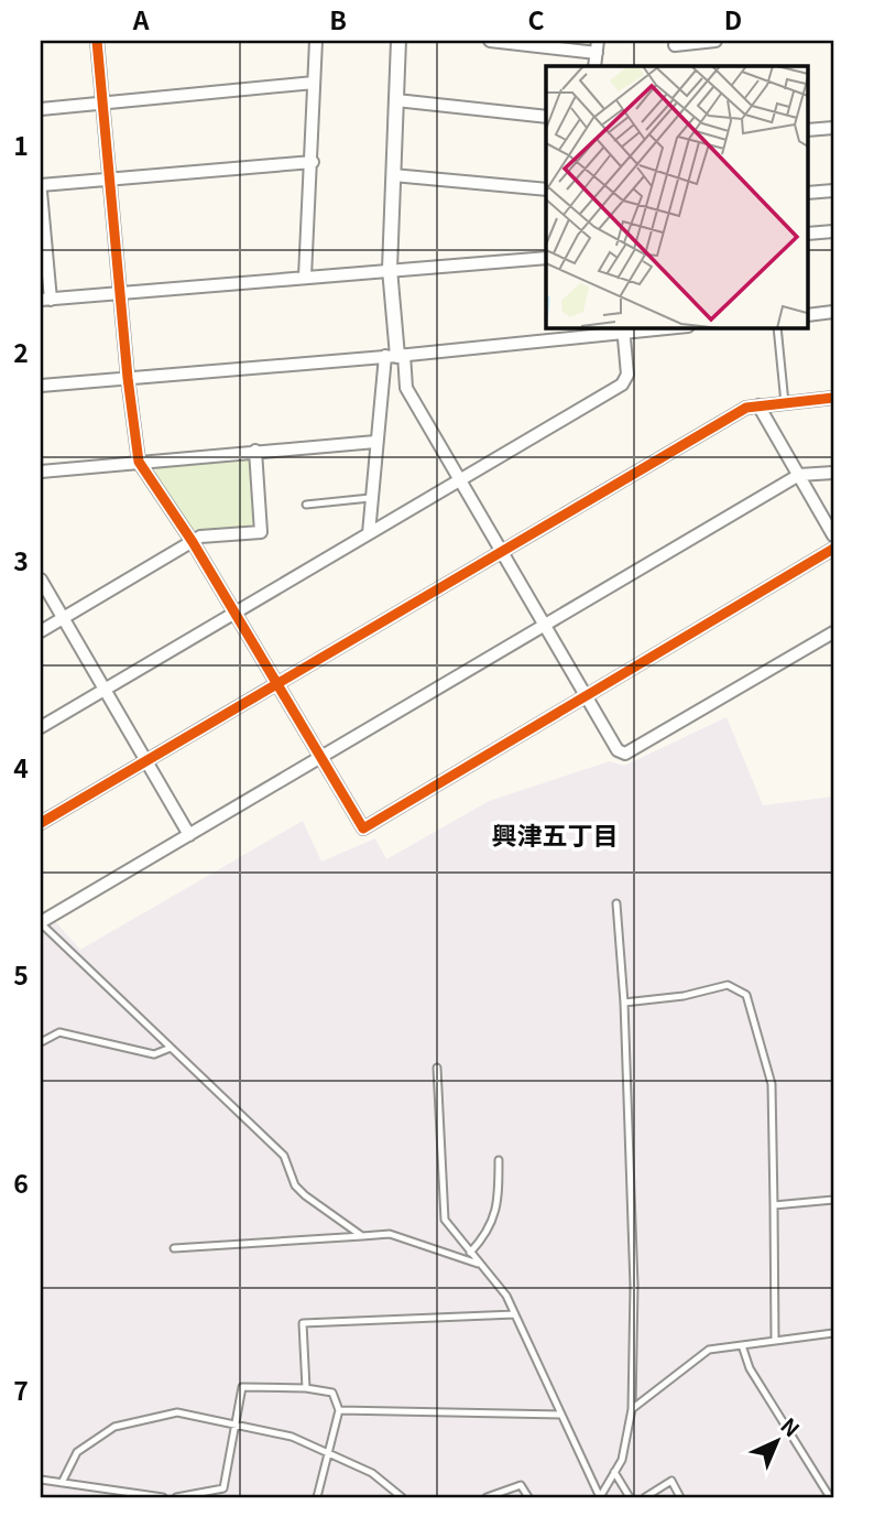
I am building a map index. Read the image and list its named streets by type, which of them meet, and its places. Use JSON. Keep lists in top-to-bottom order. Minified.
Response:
{"districts":["興津五丁目"],"north":"top right","grid":{"columns":["A","B","C","D"],"rows":["1","2","3","4","5","6","7"]}}
